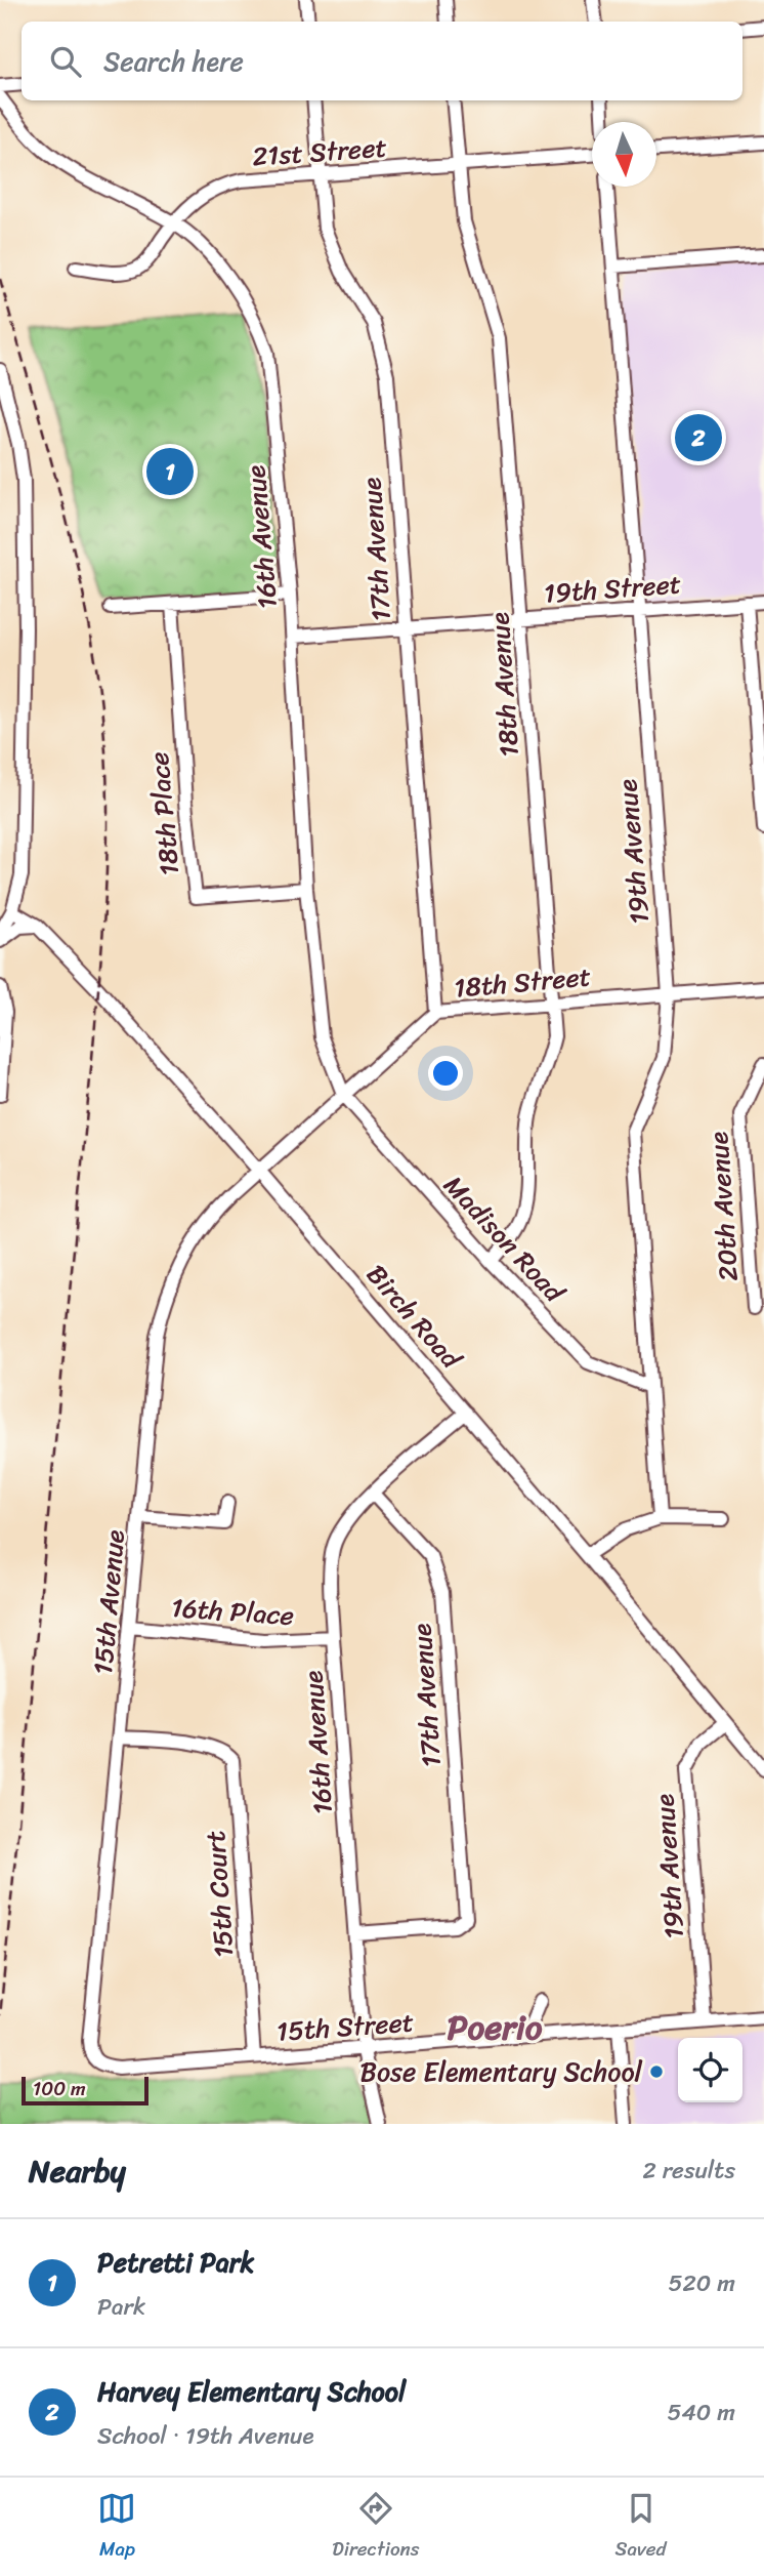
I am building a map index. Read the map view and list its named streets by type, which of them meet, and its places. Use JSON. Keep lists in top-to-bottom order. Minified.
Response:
{"streets":{"street":["21st Street","16th Avenue","17th Avenue","19th Street","18th Avenue","18th Place","19th Avenue","18th Street","20th Avenue","Madison Road","Birch Road","15th Avenue","16th Place","15th Court","15th Street"]},"crossings":[["21st Street","16th Avenue"],["21st Street","17th Avenue"],["21st Street","18th Avenue"],["16th Avenue","17th Avenue"],["16th Avenue","19th Street"],["16th Avenue","18th Place"],["16th Avenue","18th Street"],["16th Avenue","Madison Road"],["16th Avenue","Birch Road"],["16th Avenue","16th Place"],["16th Avenue","15th Street"],["17th Avenue","19th Street"],["17th Avenue","18th Street"],["19th Street","18th Avenue"],["19th Street","19th Avenue"],["18th Avenue","18th Street"],["18th Avenue","Madison Road"],["19th Avenue","18th Street"],["19th Avenue","Madison Road"],["19th Avenue","Birch Road"],["19th Avenue","15th Street"],["18th Street","Madison Road"],["18th Street","Birch Road"],["18th Street","15th Avenue"],["Birch Road","15th Avenue"],["15th Avenue","16th Place"],["15th Avenue","15th Court"],["15th Avenue","15th Street"],["15th Court","15th Street"]],"districts":["Poerio"],"places":["Bose Elementary School"],"scale_bar":"100 m","north":"bottom","page":{"search":"Search here","pins":["2","1"],"scale":"100 m","heading":["Nearby","2 results"],"list":[{"mark":"1","name":"Petretti Park","note":"Park","value":"520 m"},{"mark":"2","name":"Harvey Elementary School","note":"School · 19th Avenue","value":"540 m"}],"nav":["Map","Directions","Saved"]}}
